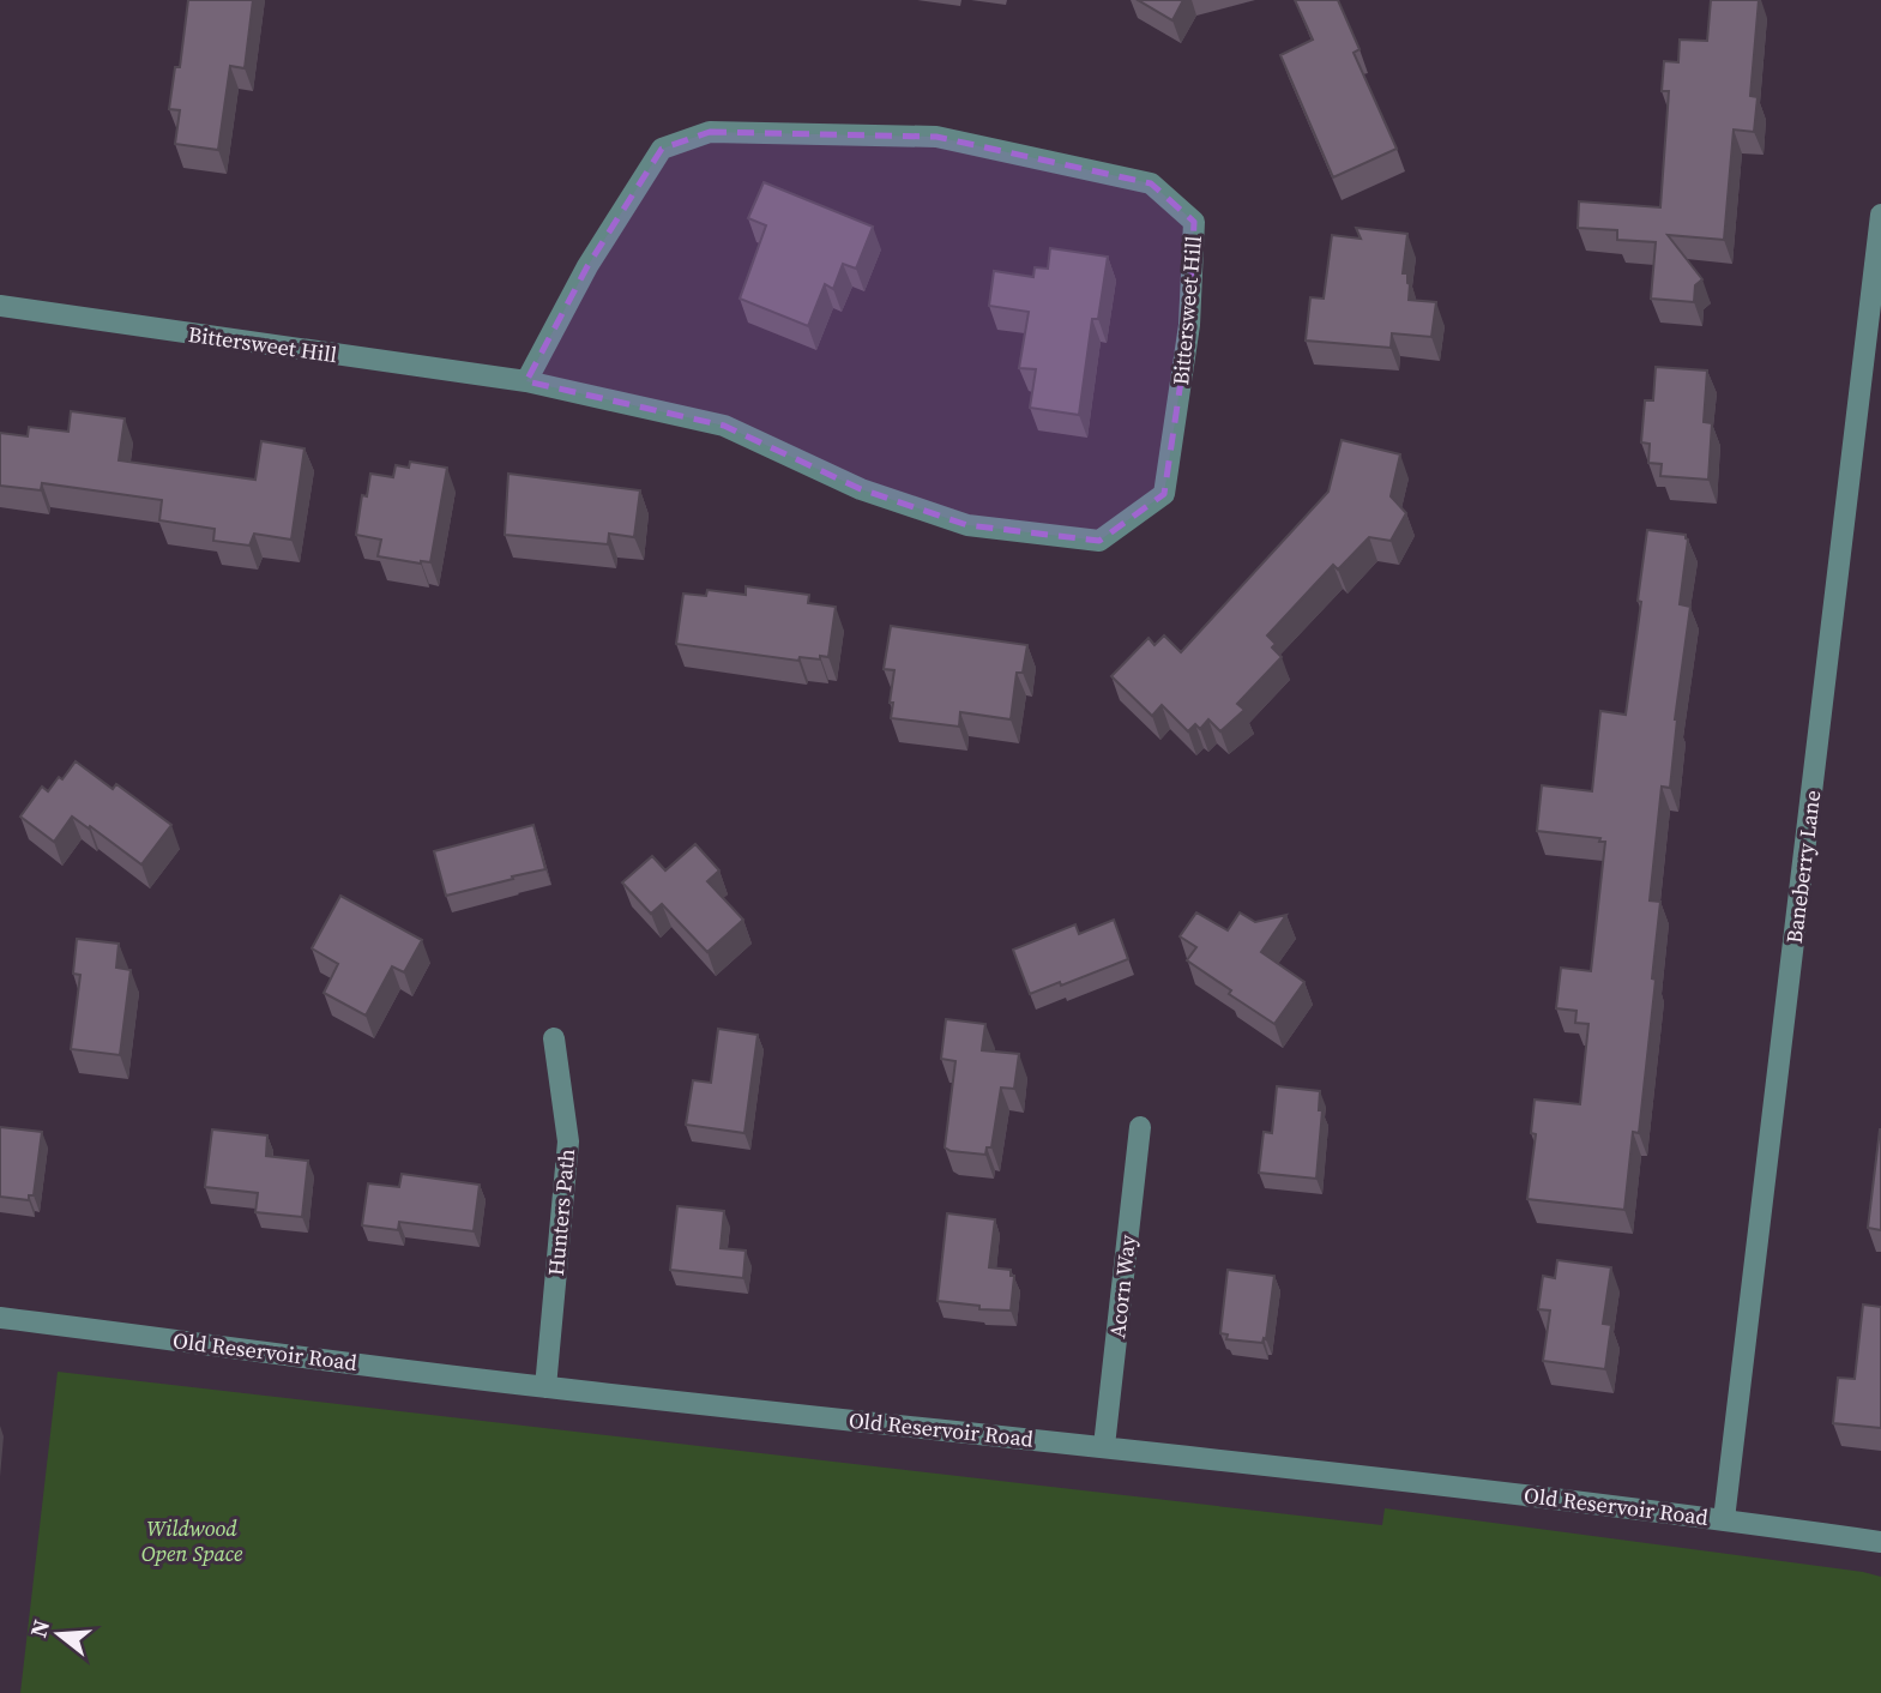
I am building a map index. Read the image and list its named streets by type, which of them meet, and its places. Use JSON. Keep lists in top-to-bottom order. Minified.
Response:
{"streets":{"street":["Bittersweet Hill","Baneberry Lane","Hunters Path","Acorn Way","Old Reservoir Road"]},"crossings":[["Baneberry Lane","Old Reservoir Road"],["Hunters Path","Old Reservoir Road"],["Acorn Way","Old Reservoir Road"]],"parks":["Wildwood Open Space"],"north":"left"}
